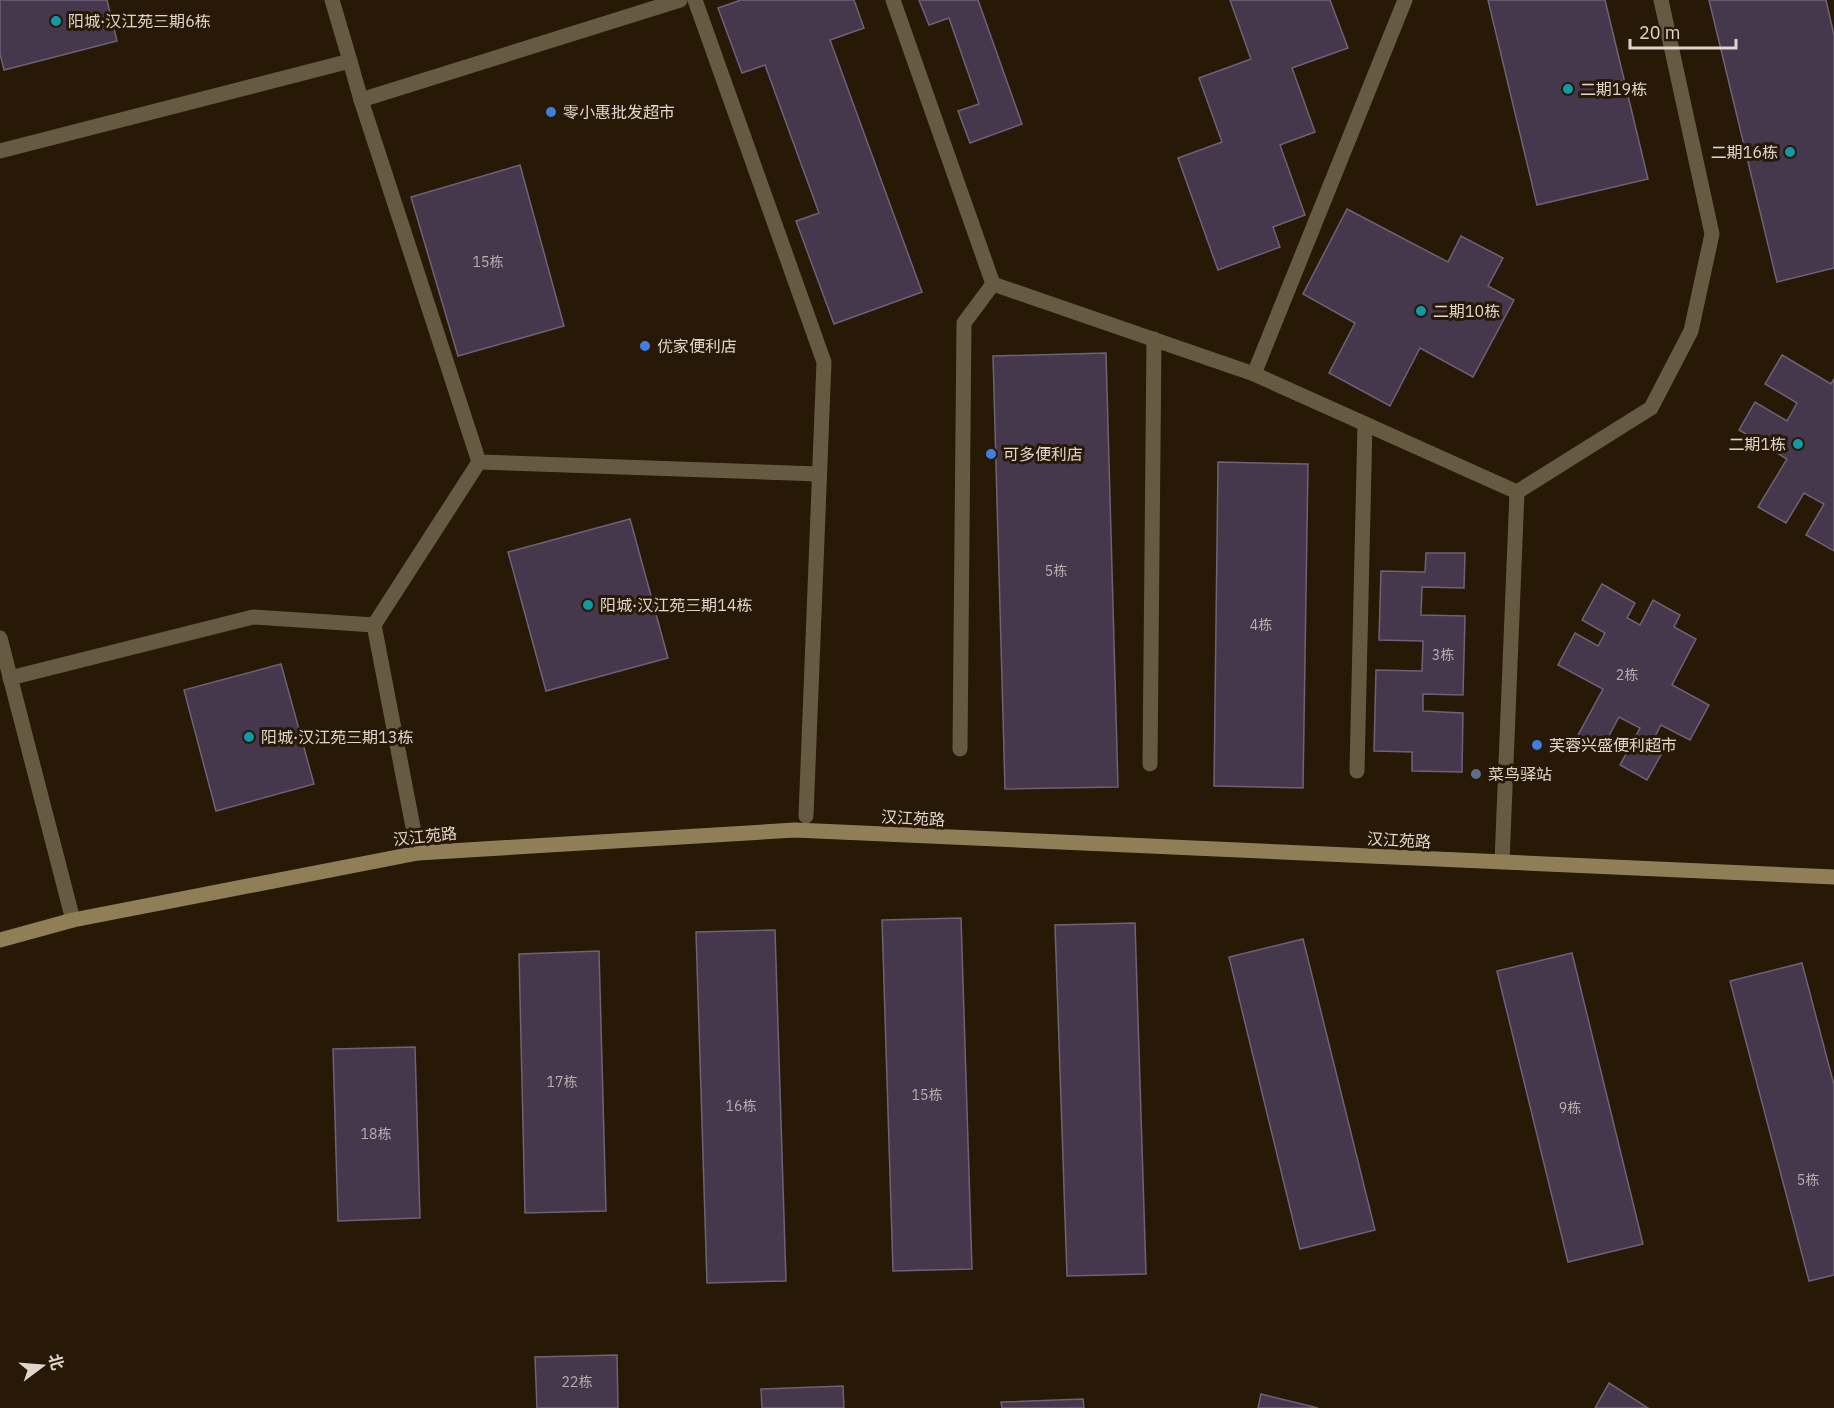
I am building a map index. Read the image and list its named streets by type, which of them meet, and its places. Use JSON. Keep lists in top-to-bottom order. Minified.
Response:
{"streets":{"street":["汉江苑路"]},"places":["阳城·汉江苑三期6栋","二期19栋","零小惠批发超市","二期16栋","二期10栋","优家便利店","二期1栋","可多便利店","阳城·汉江苑三期14栋","阳城·汉江苑三期13栋","芙蓉兴盛便利超市","菜鸟驿站"],"house_numbers":["15栋","5栋","4栋","3栋","2栋","17栋","15栋","16栋","9栋","18栋","5栋","22栋"],"scale_bar":"20 m","north":"right"}
